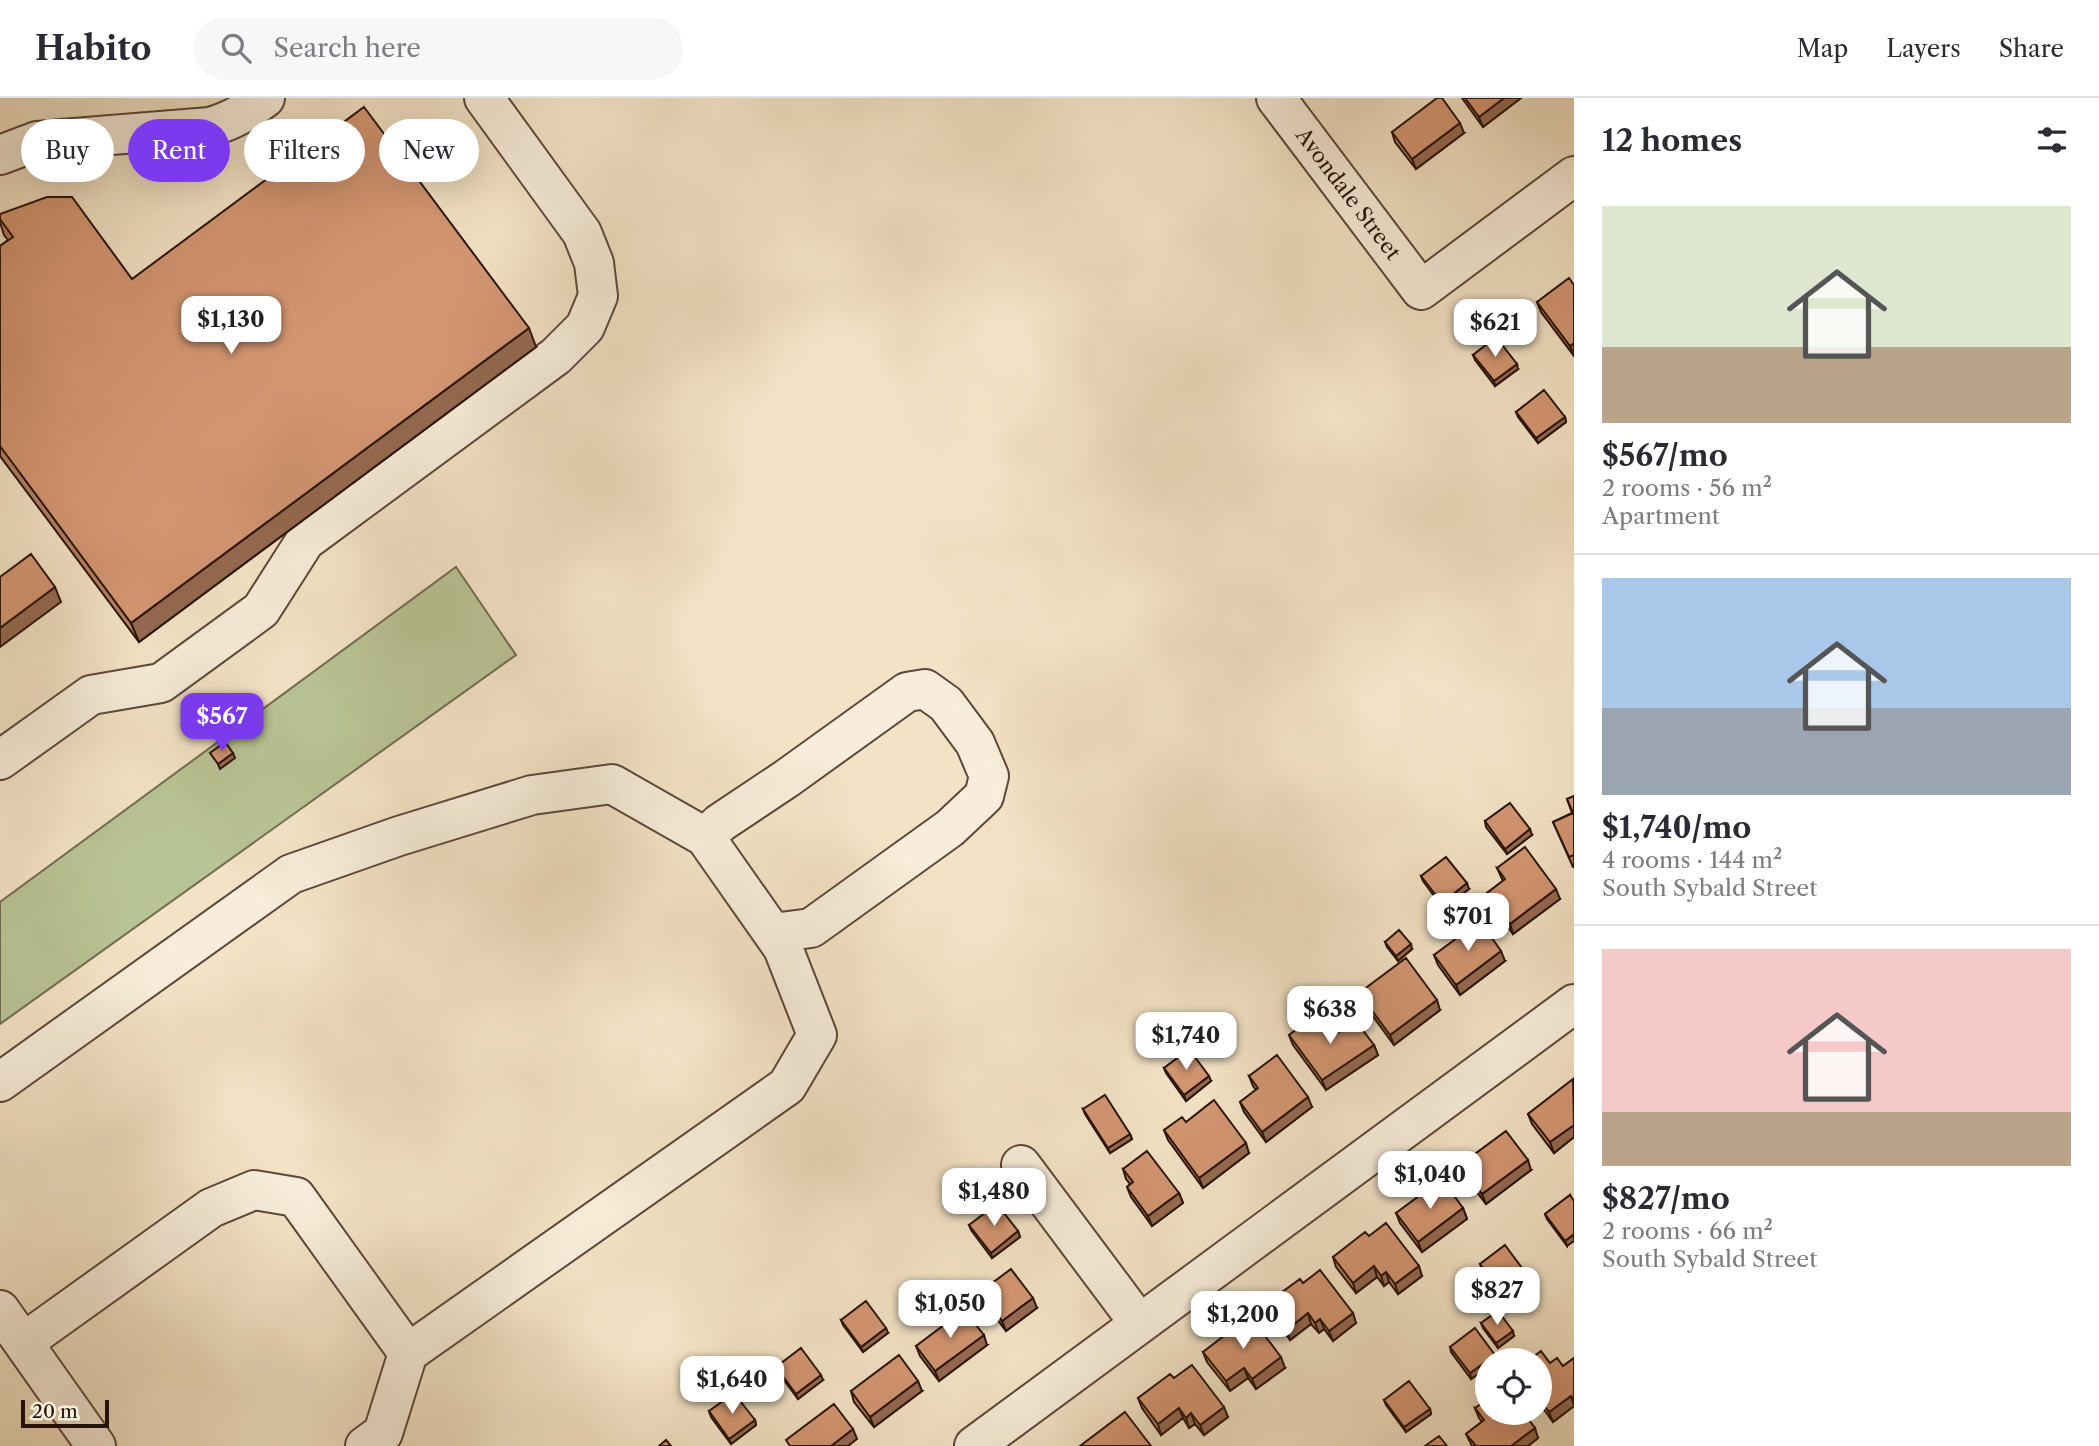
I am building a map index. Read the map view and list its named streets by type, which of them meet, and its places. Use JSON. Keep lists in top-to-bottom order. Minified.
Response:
{"streets":{"street":["Avondale Street"]},"scale_bar":"20 m","page":{"header":"Habito","search":"Search here","nav":["Map","Layers","Share"],"heading":"12 homes","chip":["Buy","Rent","Filters","New"],"list":[{"name":"$567/mo","note":"2 rooms · 56 m² · Apartment"},{"name":"$1,740/mo","note":"4 rooms · 144 m² · South Sybald Street"},{"name":"$827/mo","note":"2 rooms · 66 m² · South Sybald Street"}],"price":["$1,130","$621","$567","$701","$638","$1,740","$1,040","$1,480","$827","$1,050","$1,200","$1,640"],"scale":"20 m"}}
